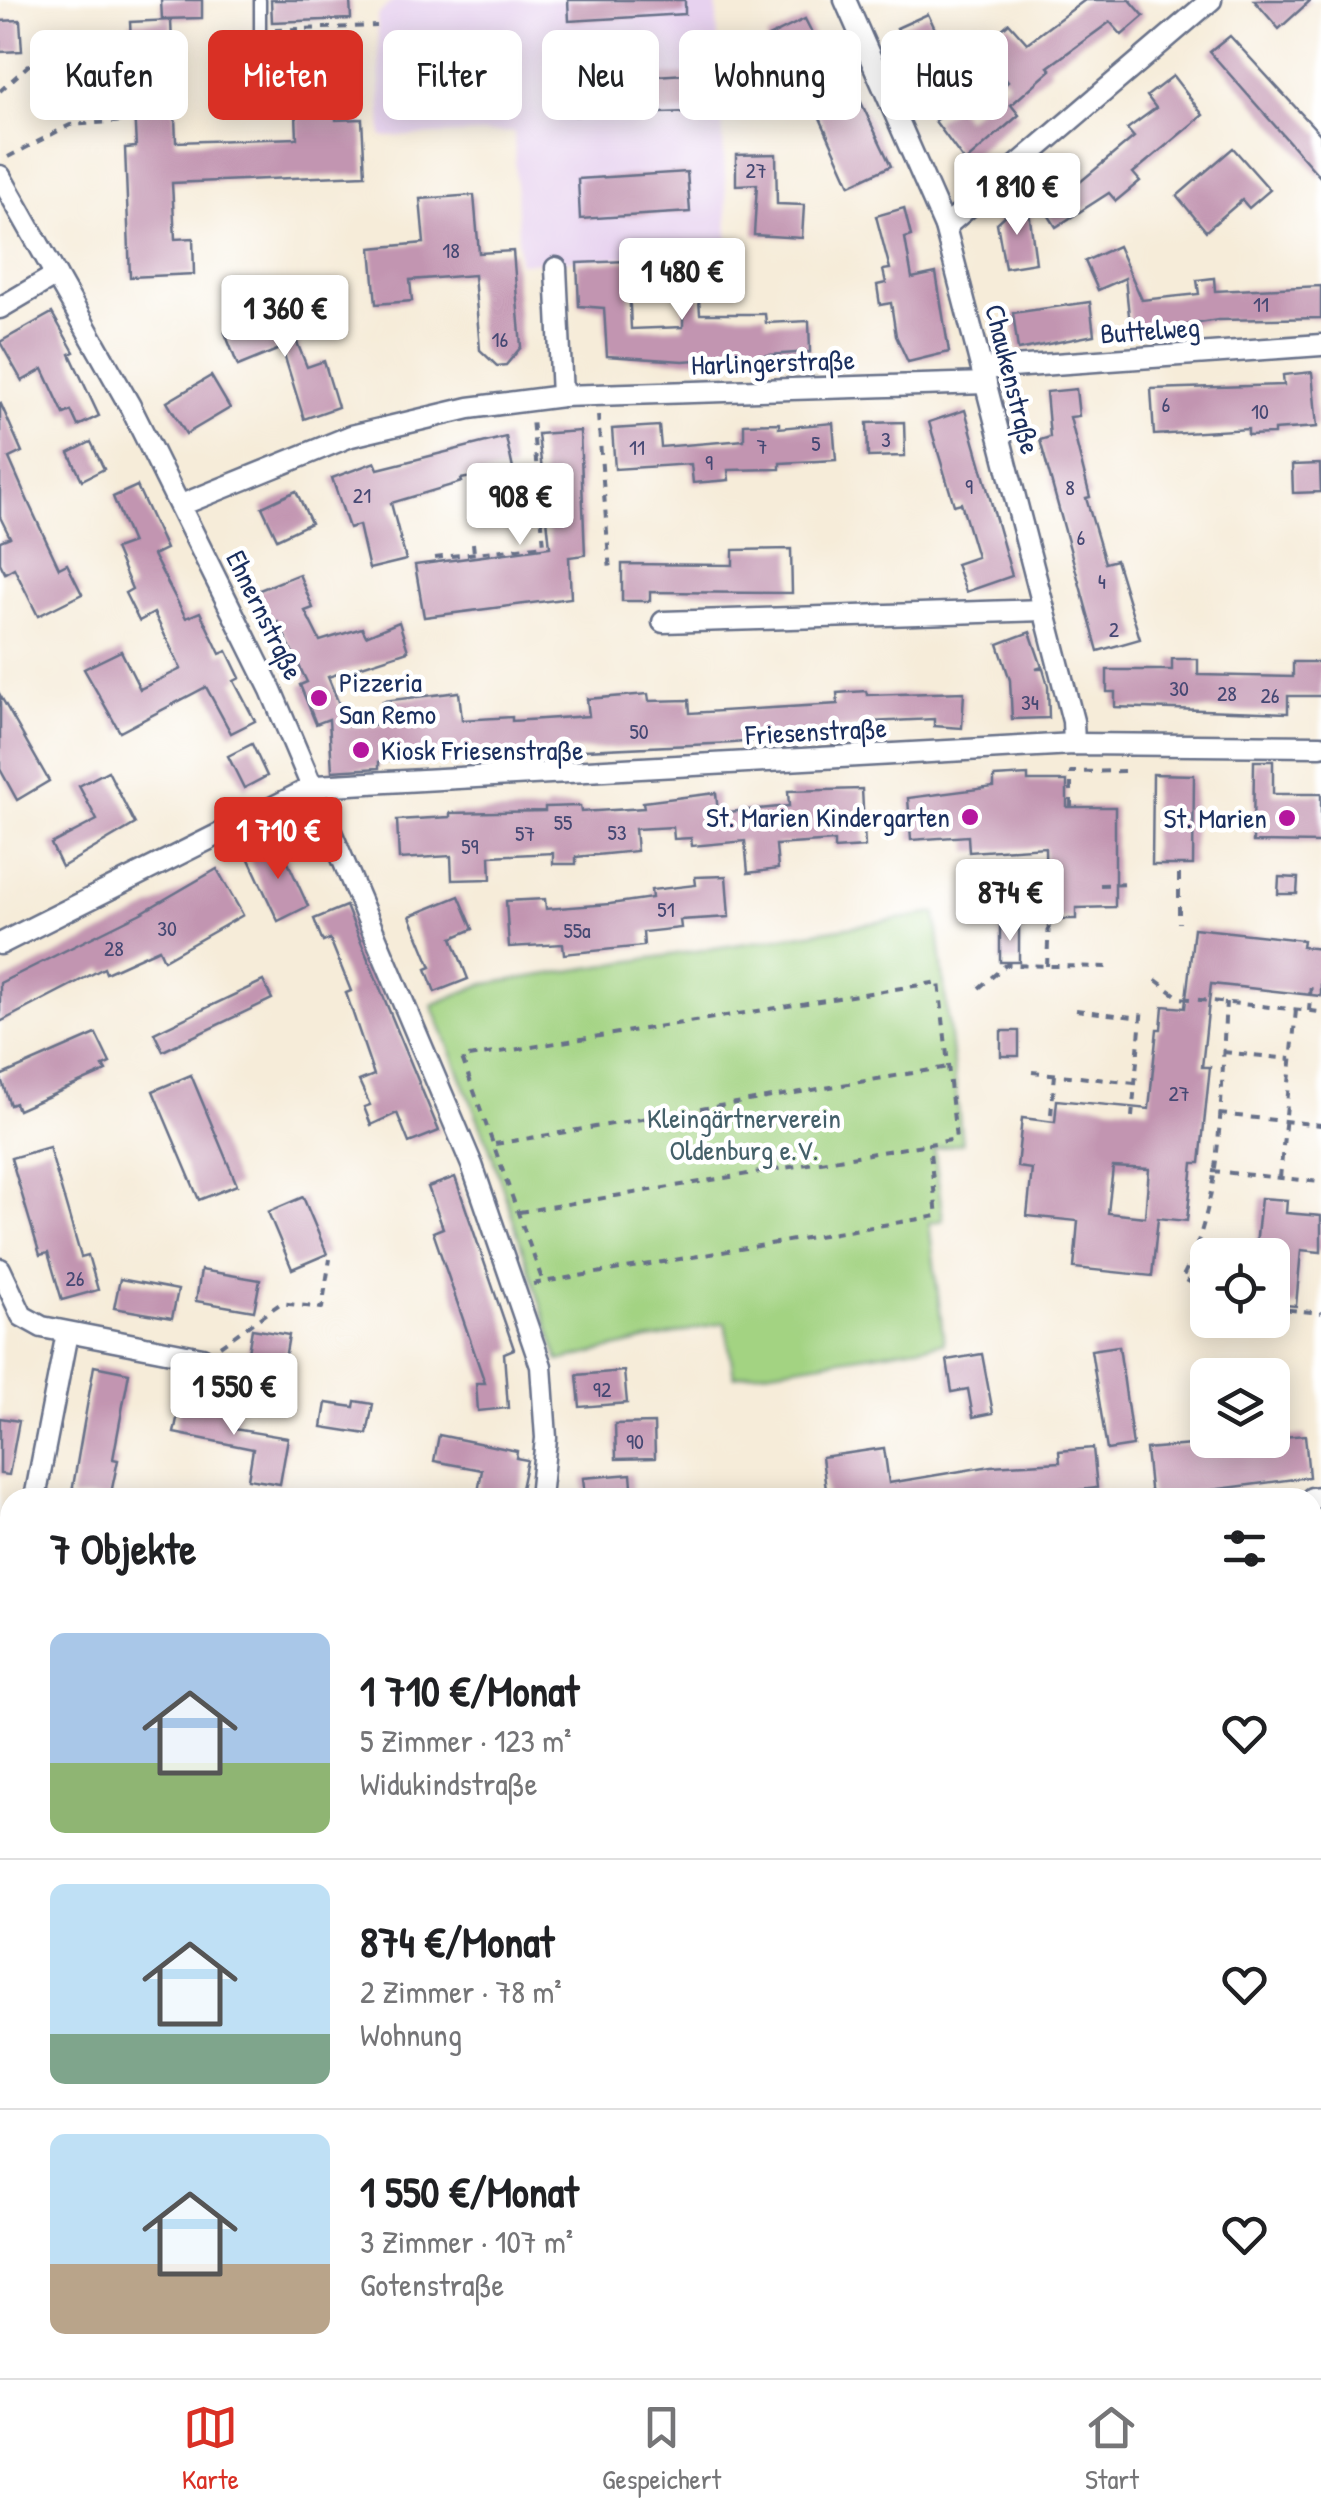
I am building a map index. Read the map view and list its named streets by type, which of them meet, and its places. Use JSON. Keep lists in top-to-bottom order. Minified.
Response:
{"streets":{"street":["Buttelweg","Harlingerstraße","Chaukenstraße","Ehnernstraße","Friesenstraße"]},"crossings":[["Buttelweg","Harlingerstraße"],["Buttelweg","Chaukenstraße"],["Harlingerstraße","Chaukenstraße"],["Harlingerstraße","Ehnernstraße"],["Chaukenstraße","Friesenstraße"],["Ehnernstraße","Friesenstraße"]],"parks":["Kleingärtnerverein Oldenburg e.V."],"places":["Pizzeria San Remo","Kiosk Friesenstraße","St. Marien Kindergarten","St. Marien"],"house_numbers":["27","18","11","16","6","10","3","5","7","11","9","9","8","21","6","4","2","30","28","26","34","50","55","53","57","59","51","30","55a","28","27","26","92","90"],"page":{"chip":["Kaufen","Mieten","Filter","Neu","Wohnung","Haus"],"price":["1 810 €","1 480 €","1 360 €","908 €","1 710 €","874 €","1 550 €"],"heading":"7 Objekte","list":[{"name":"1 710 €/Monat","note":"5 Zimmer · 123 m² · Widukindstraße"},{"name":"874 €/Monat","note":"2 Zimmer · 78 m² · Wohnung"},{"name":"1 550 €/Monat","note":"3 Zimmer · 107 m² · Gotenstraße"}],"tabs":["Karte","Gespeichert","Start"]}}
